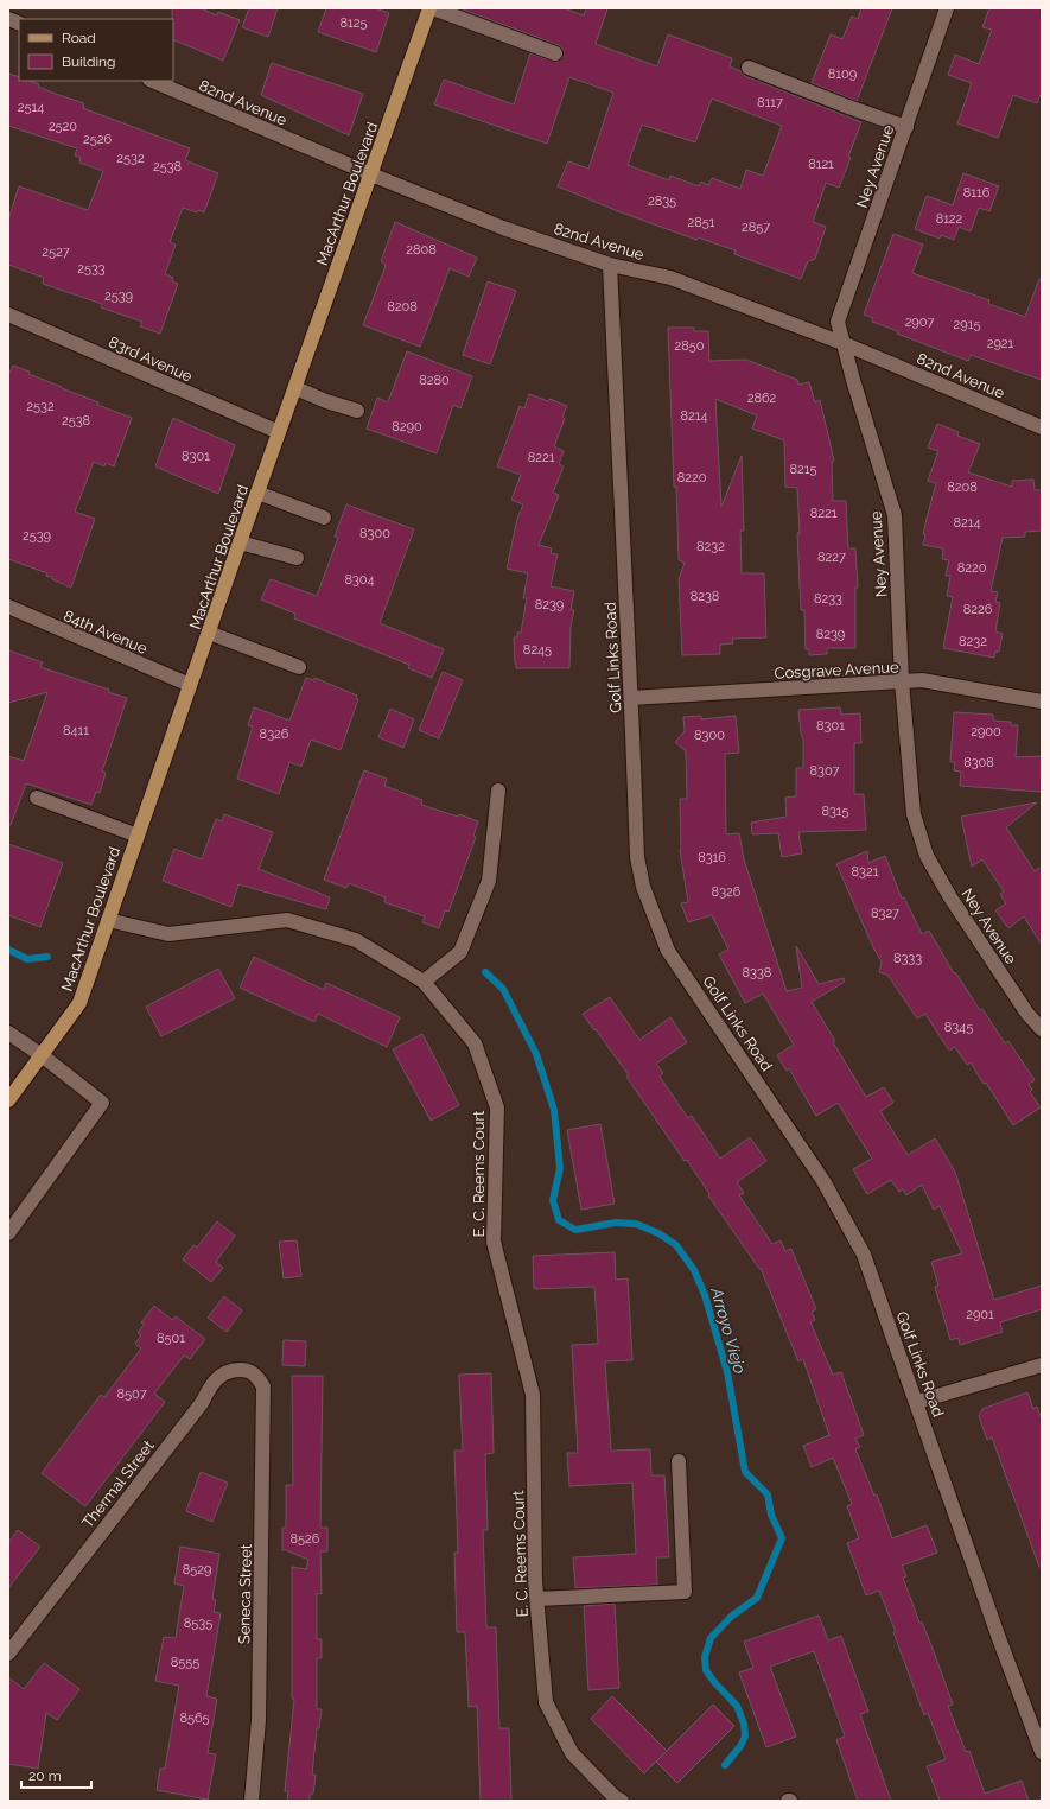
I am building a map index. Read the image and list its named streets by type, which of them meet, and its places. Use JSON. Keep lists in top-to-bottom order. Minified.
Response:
{"streets":{"main road":["MacArthur Boulevard"],"street":["82nd Avenue","Ney Avenue","83rd Avenue","84th Avenue","Golf Links Road","Cosgrave Avenue","E. C. Reems Court","Thermal Street","Seneca Street"]},"crossings":[["82nd Avenue","Ney Avenue"],["82nd Avenue","MacArthur Boulevard"],["82nd Avenue","Golf Links Road"],["Ney Avenue","Cosgrave Avenue"],["MacArthur Boulevard","83rd Avenue"],["MacArthur Boulevard","84th Avenue"],["MacArthur Boulevard","E. C. Reems Court"],["Golf Links Road","Cosgrave Avenue"],["Thermal Street","Seneca Street"]],"water":["Arroyo Viejo"],"house_numbers":["8125","8109","8117","2514","2520","2526","2532","8121","2538","8116","2835","8122","2851","2857","2808","2527","2533","2539","8208","2907","2915","2921","2850","8280","2862","2532","8214","2538","8290","8301","8221","8215","8220","8208","8221","8214","8300","2539","8232","8227","8220","8304","8238","8233","8239","8226","8239","8232","8245","8301","8411","2900","8326","8300","8308","8307","8315","8316","8321","8326","8327","8333","8338","8345","2901","8501","8507","8526","8529","8535","8555","8565"],"legend":["Road","Building"],"scale_bar":"20 m"}
